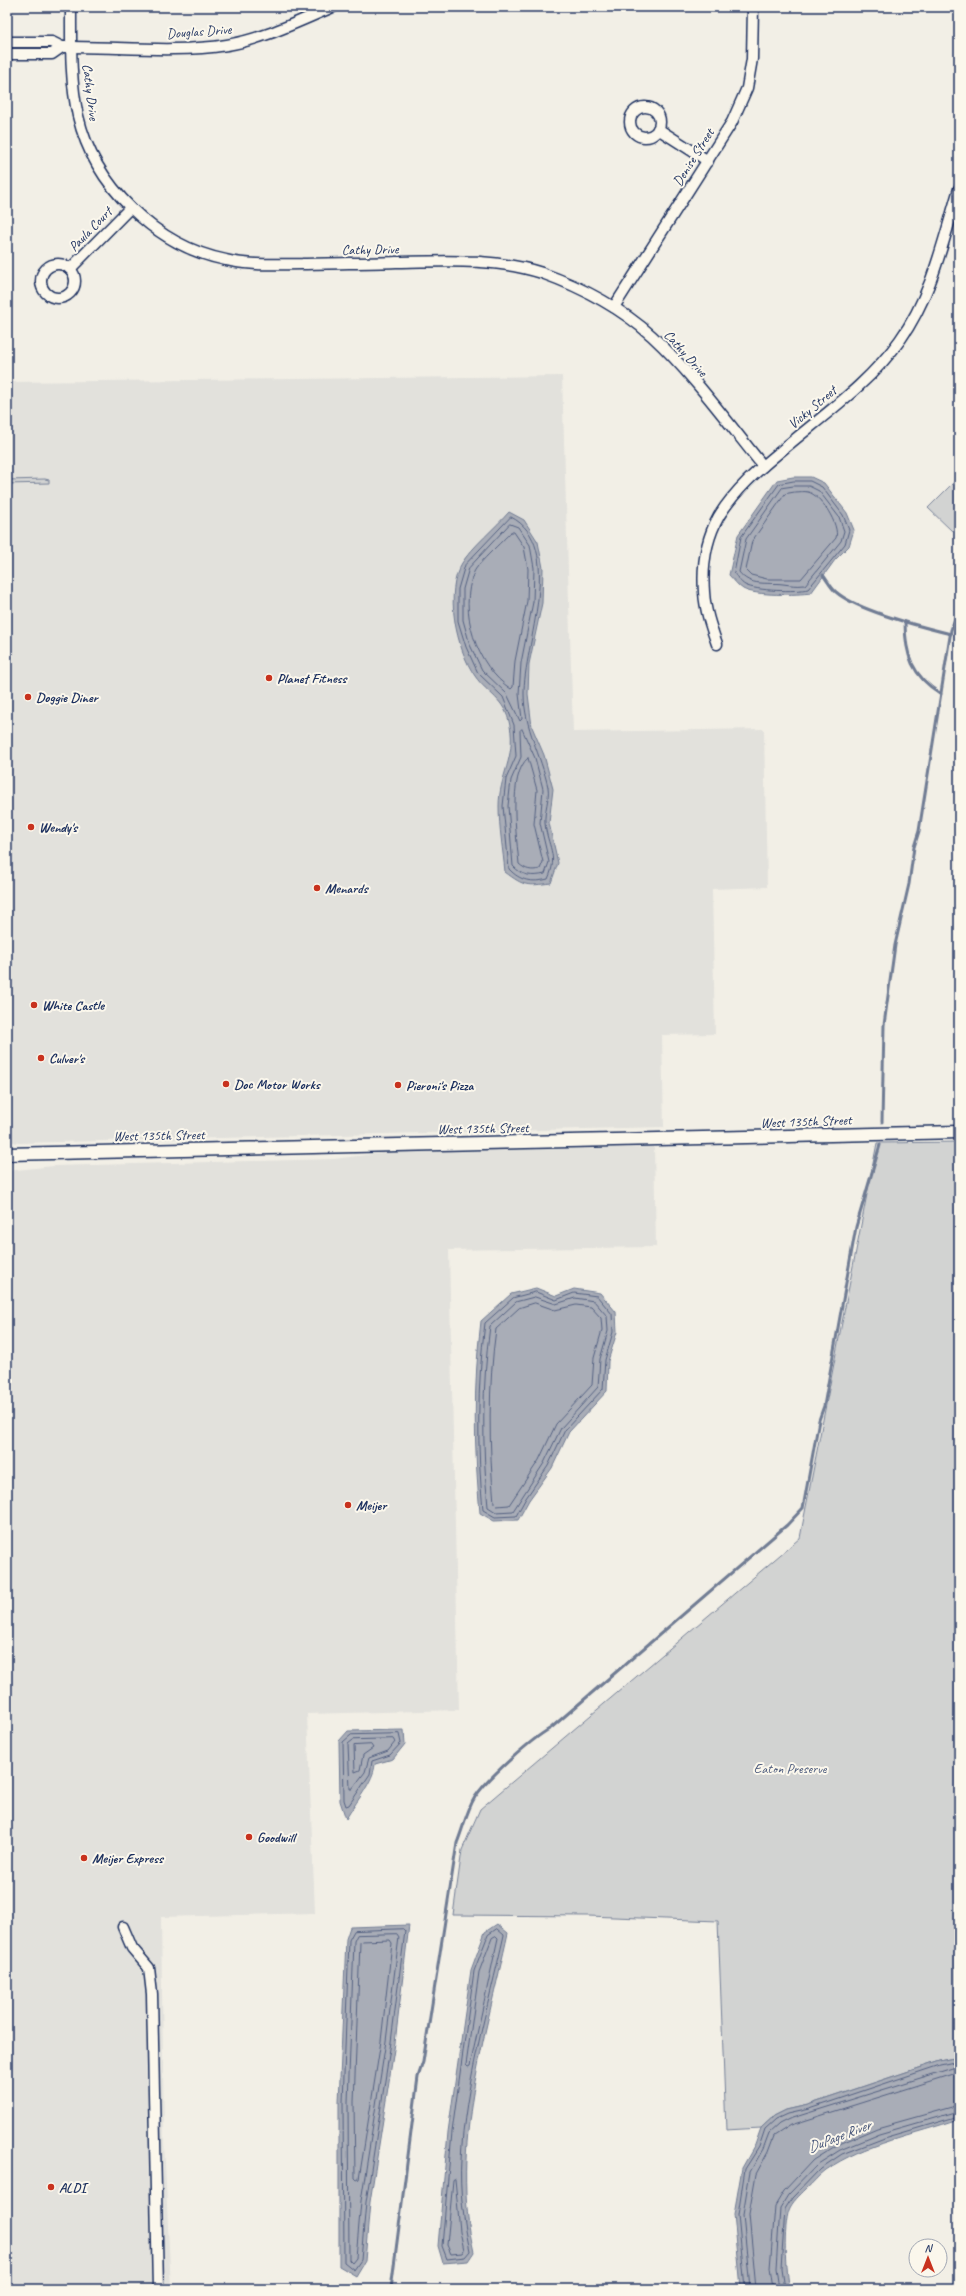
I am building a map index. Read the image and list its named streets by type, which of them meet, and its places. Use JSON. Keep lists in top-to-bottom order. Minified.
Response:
{"streets":{"street":["Douglas Drive","Cathy Drive","Denise Street","Paula Court","Vicky Street","West 135th Street"]},"crossings":[["Douglas Drive","Cathy Drive"],["Cathy Drive","Denise Street"],["Cathy Drive","Paula Court"],["Cathy Drive","Vicky Street"]],"water":["DuPage River"],"parks":["Eaton Preserve"],"places":["Planet Fitness","Doggie Diner","Wendy's","Menards","White Castle","Culver's","Doc Motor Works","Pieroni's Pizza","Meijer","Goodwill","Meijer Express","ALDI"],"north":"top"}
